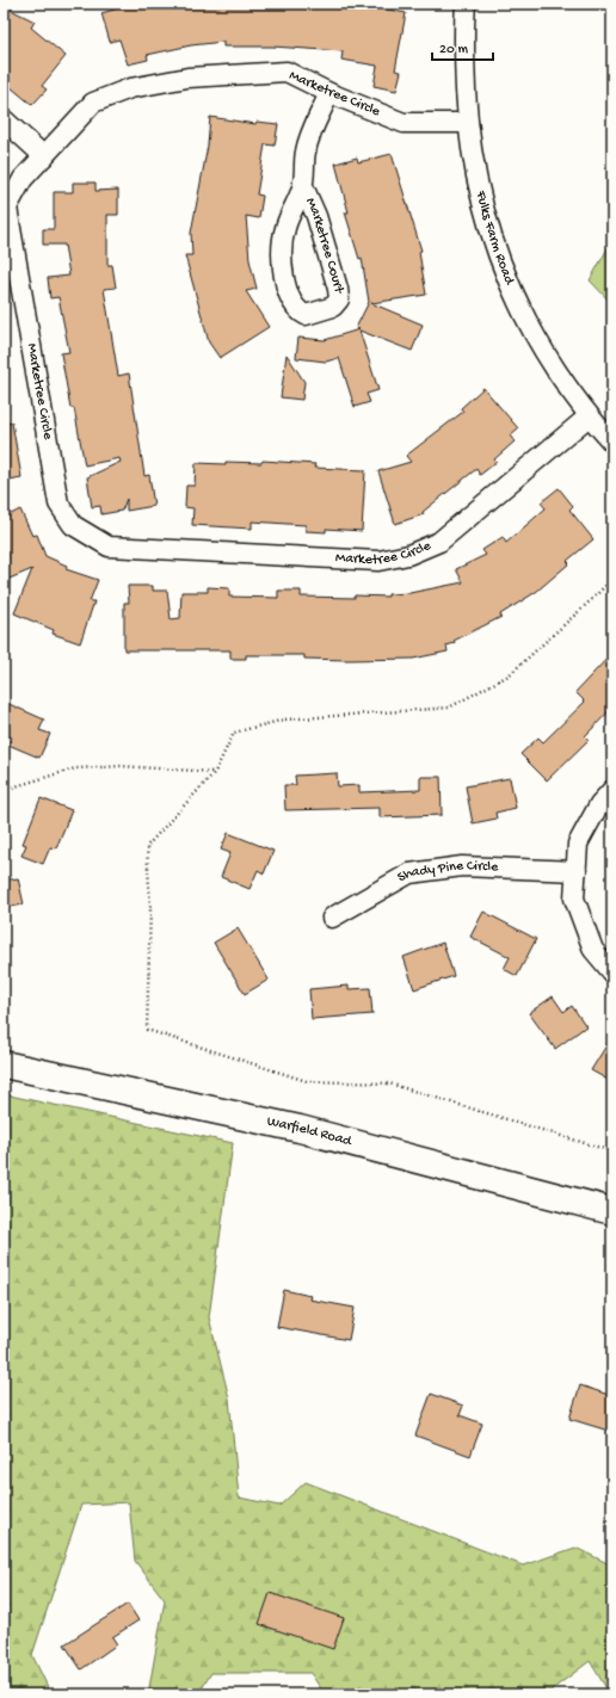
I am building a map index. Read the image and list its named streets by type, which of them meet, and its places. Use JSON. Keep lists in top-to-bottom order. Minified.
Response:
{"streets":{"street":["Marketree Circle","Fulks Farm Road","Marketree Court","Shady Pine Circle","Warfield Road"]},"crossings":[["Marketree Circle","Fulks Farm Road"],["Marketree Circle","Marketree Court"]],"scale_bar":"20 m"}
